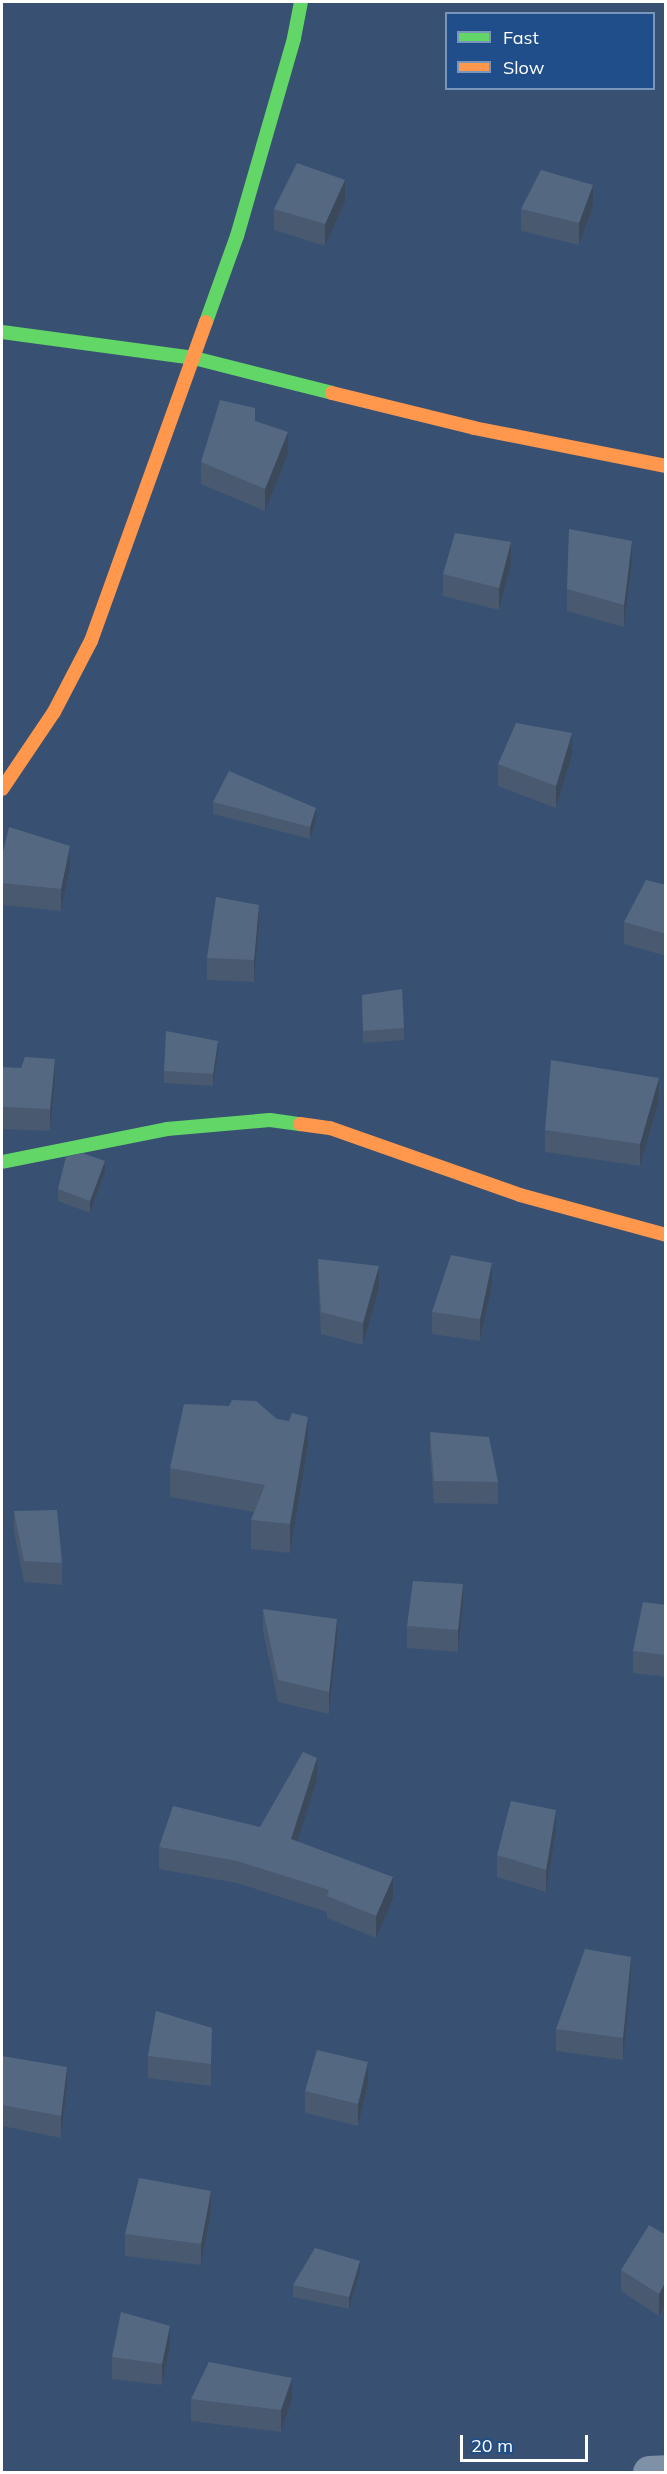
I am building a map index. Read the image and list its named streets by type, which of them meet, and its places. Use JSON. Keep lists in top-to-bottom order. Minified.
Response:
{"legend":["Fast","Slow"],"scale_bar":"20 m"}
